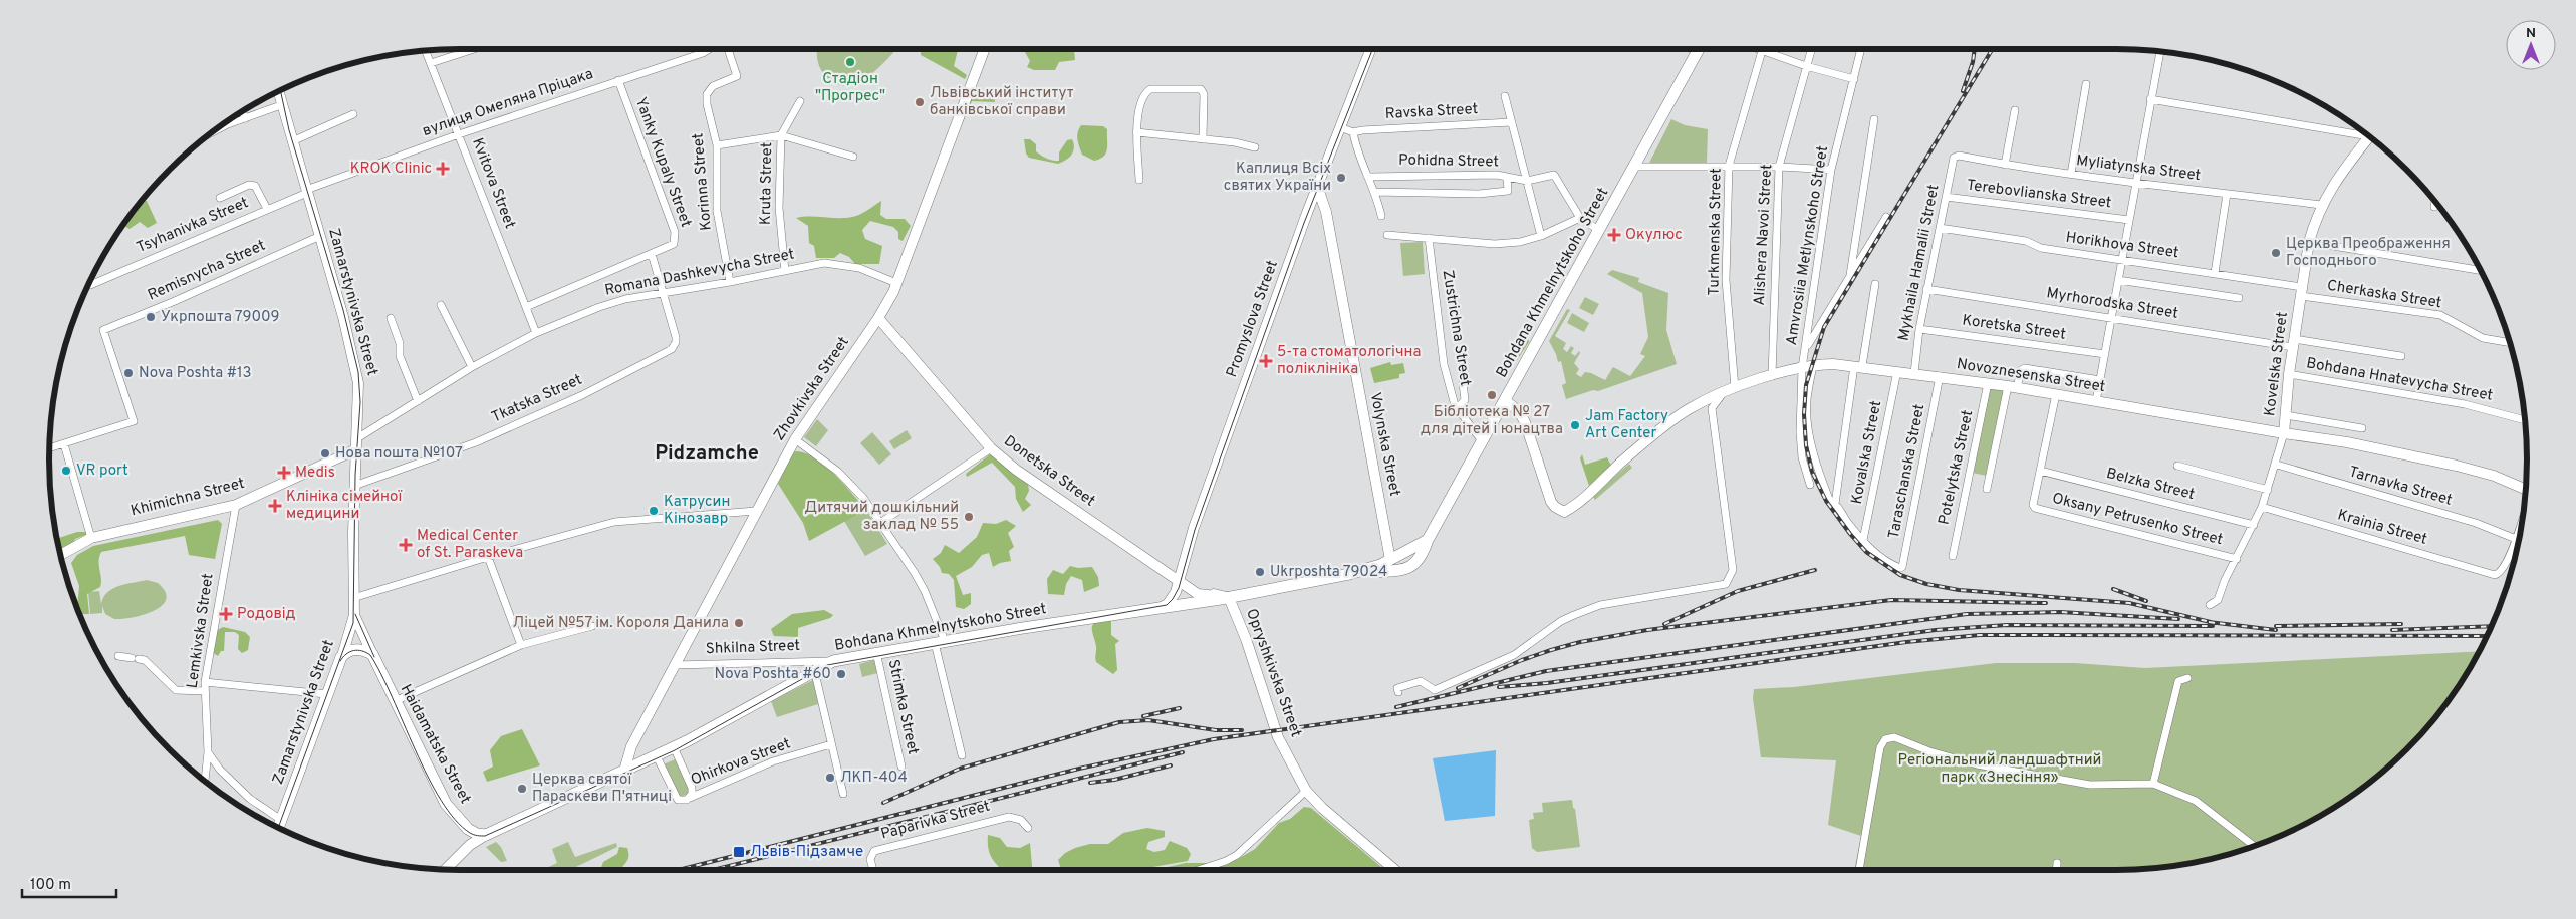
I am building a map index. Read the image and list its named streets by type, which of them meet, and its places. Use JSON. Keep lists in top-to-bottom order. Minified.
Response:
{"streets":{"main road":["Bohdana Khmelnytskoho Street","Zamarstynivska Street","Haidamatska Street"],"street":["вулиця Омеляна Пріцака","Ravska Street","Pohidna Street","Yanky Kupaly Street","Myliatynska Street","Korinna Street","Kvitova Street","Kruta Street","Terebovlianska Street","Tsyhanivka Street","Turkmenska Street","Alishera Navoi Street","Amvrosiia Metlynskoho Street","Horikhova Street","Mykhaila Hamalii Street","Remisnycha Street","Romana Dashkevycha Street","Cherkaska Street","Myrhorodska Street","Promyslova Street","Zustrichna Street","Koretska Street","Kovelska Street","Novoznesenska Street","Bohdana Hnatevycha Street","Zhovkivska Street","Tkatska Street","Volynska Street","Kovalska Street","Potelytska Street","Donetska Street","Taraschanska Street","Belzka Street","Tarnavka Street","Khimichna Street","Oksany Petrusenko Street","Krainia Street","Lemkivska Street","Shkilna Street","Opryshkivska Street","Strimka Street","Ohirkova Street","Paparivka Street"]},"crossings":[["вулиця Омеляна Пріцака","Yanky Kupaly Street"],["вулиця Омеляна Пріцака","Kvitova Street"],["вулиця Омеляна Пріцака","Tsyhanivka Street"],["вулиця Омеляна Пріцака","Zamarstynivska Street"],["Yanky Kupaly Street","Kvitova Street"],["Yanky Kupaly Street","Tkatska Street"],["Myliatynska Street","Mykhaila Hamalii Street"],["Myliatynska Street","Kovelska Street"],["Korinna Street","Romana Dashkevycha Street"],["Kvitova Street","Romana Dashkevycha Street"],["Kruta Street","Romana Dashkevycha Street"],["Terebovlianska Street","Mykhaila Hamalii Street"],["Tsyhanivka Street","Zamarstynivska Street"],["Turkmenska Street","Novoznesenska Street"],["Alishera Navoi Street","Novoznesenska Street"],["Amvrosiia Metlynskoho Street","Novoznesenska Street"],["Horikhova Street","Mykhaila Hamalii Street"],["Horikhova Street","Cherkaska Street"],["Horikhova Street","Kovelska Street"],["Mykhaila Hamalii Street","Myrhorodska Street"],["Mykhaila Hamalii Street","Koretska Street"],["Mykhaila Hamalii Street","Novoznesenska Street"],["Remisnycha Street","Zamarstynivska Street"],["Romana Dashkevycha Street","Zamarstynivska Street"],["Romana Dashkevycha Street","Zhovkivska Street"],["Romana Dashkevycha Street","Tkatska Street"],["Romana Dashkevycha Street","Khimichna Street"],["Bohdana Khmelnytskoho Street","Promyslova Street"],["Bohdana Khmelnytskoho Street","Zustrichna Street"],["Bohdana Khmelnytskoho Street","Novoznesenska Street"],["Bohdana Khmelnytskoho Street","Zhovkivska Street"],["Bohdana Khmelnytskoho Street","Volynska Street"],["Bohdana Khmelnytskoho Street","Shkilna Street"],["Bohdana Khmelnytskoho Street","Opryshkivska Street"],["Bohdana Khmelnytskoho Street","Strimka Street"],["Bohdana Khmelnytskoho Street","Haidamatska Street"],["Cherkaska Street","Kovelska Street"],["Zamarstynivska Street","Tkatska Street"],["Zamarstynivska Street","Khimichna Street"],["Zamarstynivska Street","Haidamatska Street"],["Myrhorodska Street","Kovelska Street"],["Promyslova Street","Volynska Street"],["Promyslova Street","Donetska Street"],["Kovelska Street","Novoznesenska Street"],["Kovelska Street","Bohdana Hnatevycha Street"],["Kovelska Street","Belzka Street"],["Kovelska Street","Tarnavka Street"],["Kovelska Street","Oksany Petrusenko Street"],["Kovelska Street","Krainia Street"],["Novoznesenska Street","Kovalska Street"],["Novoznesenska Street","Potelytska Street"],["Novoznesenska Street","Taraschanska Street"],["Zhovkivska Street","Donetska Street"],["Zhovkivska Street","Shkilna Street"],["Kovalska Street","Taraschanska Street"],["Donetska Street","Opryshkivska Street"],["Belzka Street","Oksany Petrusenko Street"],["Khimichna Street","Lemkivska Street"]],"districts":["Pidzamche"],"parks":["Регіональний ландшафтний парк «Знесіння»"],"places":{"other":["Стадіон \"Прогрес\"","Львівський інститут банківської справи","Каплиця Всіх святих України","Церква Преображення Господнього","Укрпошта 79009","Nova Poshta #13","Бібліотека № 27 для дітей і юнацтва","Jam Factory Art Center","Нова пошта №107","VR port","Катрусин Кінозавр","Дитячий дошкільний заклад № 55","Ukrposhta 79024","Ліцей №57 ім. Короля Данила","Nova Poshta #60","ЛКП-404","Церква святої Параскеви П'ятниці"],"health":["KROK Clinic","Окулюс","5-та стоматологічна поліклініка","Medis","Клініка сімейної медицини","Medical Center of St. Paraskeva","Родовід"],"transit":["Львів-Підзамче"]},"scale_bar":"100 m","north":"top"}
